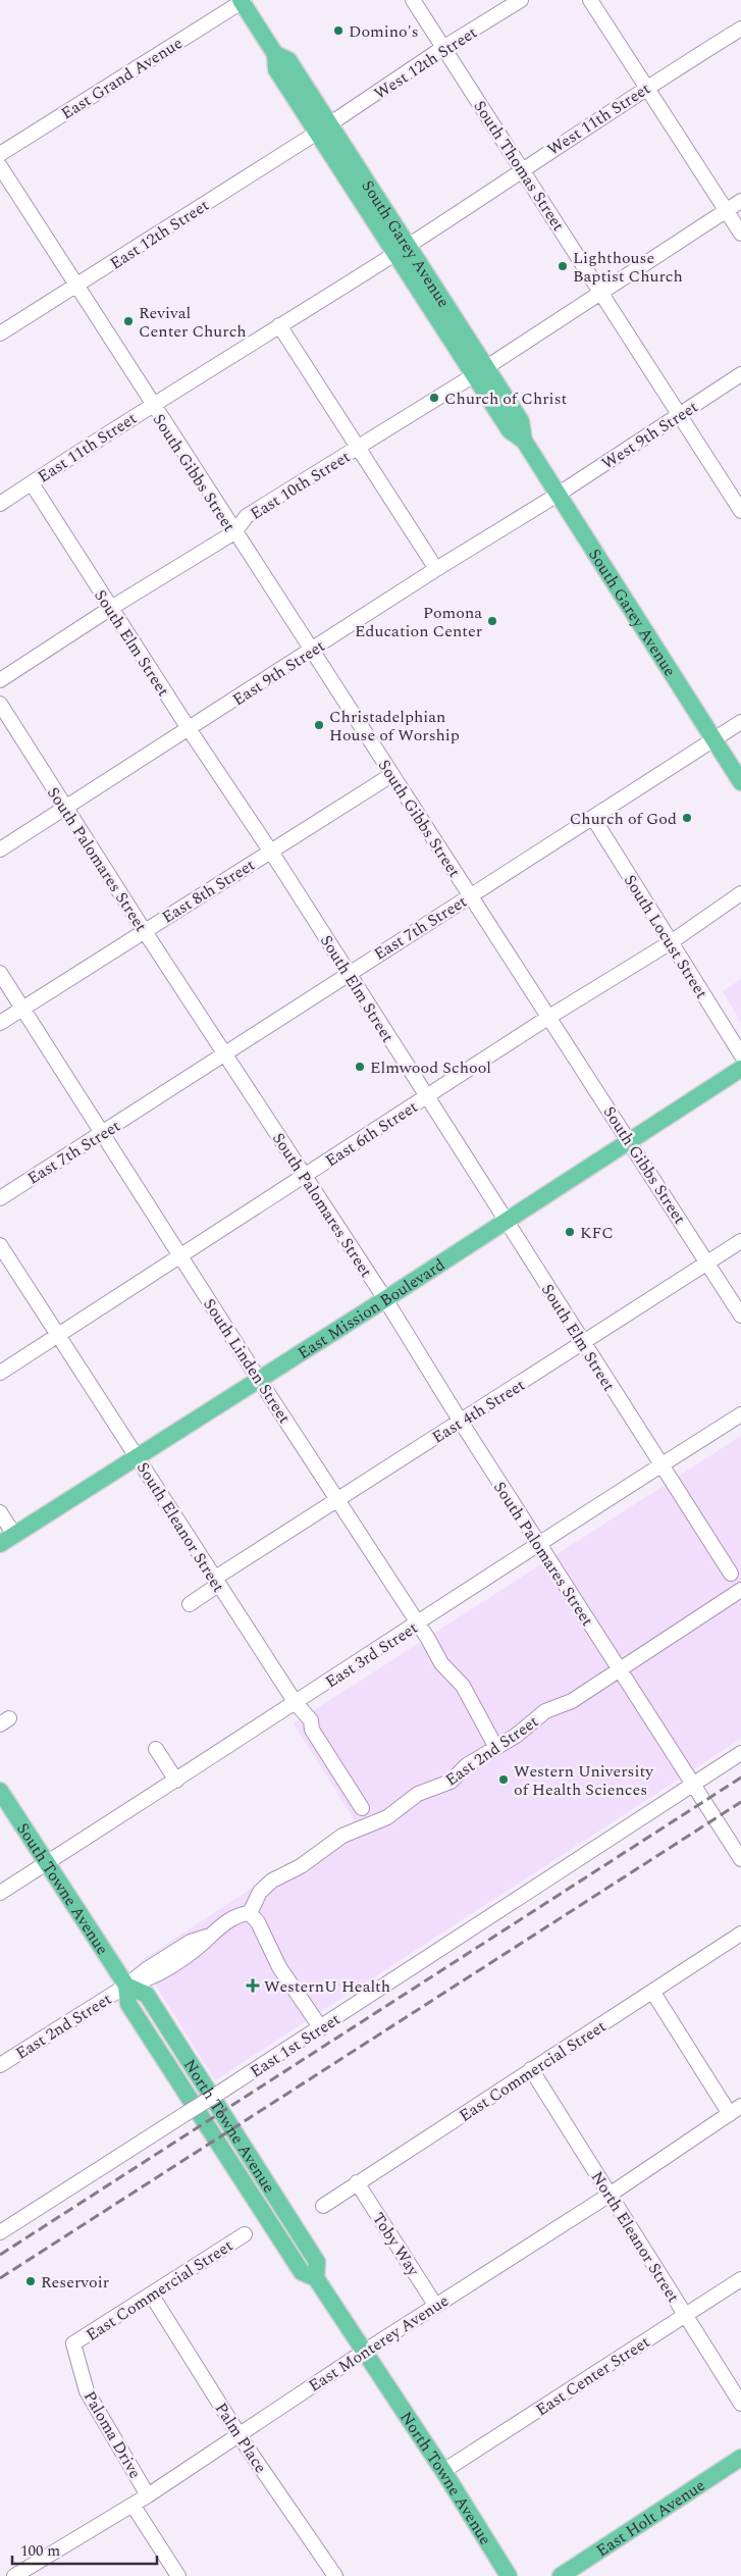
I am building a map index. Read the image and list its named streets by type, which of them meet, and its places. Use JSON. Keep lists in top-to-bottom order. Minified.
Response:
{"streets":{"main road":["South Garey Avenue","East Mission Boulevard","South Towne Avenue","North Towne Avenue","East Holt Avenue"],"street":["West 12th Street","East Grand Avenue","West 11th Street","South Thomas Street","East 12th Street","West 9th Street","East 11th Street","South Gibbs Street","East 10th Street","South Elm Street","East 9th Street","South Palomares Street","East 8th Street","East 7th Street","South Locust Street","East 6th Street","South Linden Street","East 4th Street","South Eleanor Street","East 3rd Street","East 2nd Street","East 1st Street","East Commercial Street","North Eleanor Street","Toby Way","East Monterey Avenue","East Center Street","Paloma Drive","Palm Place"]},"crossings":[["West 12th Street","South Thomas Street"],["West 12th Street","East 12th Street"],["West 12th Street","South Garey Avenue"],["East Grand Avenue","South Garey Avenue"],["West 11th Street","South Thomas Street"],["West 11th Street","South Garey Avenue"],["West 11th Street","East 11th Street"],["South Thomas Street","West 9th Street"],["South Thomas Street","East 10th Street"],["East 12th Street","South Garey Avenue"],["East 12th Street","South Gibbs Street"],["South Garey Avenue","West 9th Street"],["South Garey Avenue","East 11th Street"],["South Garey Avenue","East 10th Street"],["South Garey Avenue","East 9th Street"],["South Garey Avenue","East 7th Street"],["West 9th Street","East 9th Street"],["East 11th Street","South Gibbs Street"],["East 11th Street","South Elm Street"],["South Gibbs Street","East 10th Street"],["South Gibbs Street","East 9th Street"],["South Gibbs Street","East 8th Street"],["South Gibbs Street","East 7th Street"],["South Gibbs Street","East 6th Street"],["South Gibbs Street","East Mission Boulevard"],["South Gibbs Street","East 4th Street"],["East 10th Street","South Elm Street"],["South Elm Street","East 9th Street"],["South Elm Street","East 8th Street"],["South Elm Street","East 7th Street"],["South Elm Street","East 6th Street"],["South Elm Street","East Mission Boulevard"],["South Elm Street","East 4th Street"],["South Elm Street","East 3rd Street"],["East 9th Street","South Palomares Street"],["South Palomares Street","East 8th Street"],["South Palomares Street","East 7th Street"],["South Palomares Street","East 6th Street"],["South Palomares Street","East Mission Boulevard"],["South Palomares Street","East 4th Street"],["South Palomares Street","East 3rd Street"],["South Palomares Street","East 2nd Street"],["South Palomares Street","East 1st Street"],["East 8th Street","South Linden Street"],["East 7th Street","South Locust Street"],["East 7th Street","South Linden Street"],["South Locust Street","East 6th Street"],["East 6th Street","South Linden Street"],["East 6th Street","South Eleanor Street"],["East Mission Boulevard","South Linden Street"],["East Mission Boulevard","South Eleanor Street"],["South Linden Street","East 4th Street"],["South Linden Street","East 3rd Street"],["South Linden Street","East 2nd Street"],["East 4th Street","South Eleanor Street"],["South Eleanor Street","East 3rd Street"],["East 3rd Street","South Towne Avenue"],["East 2nd Street","South Towne Avenue"],["East 2nd Street","North Towne Avenue"],["South Towne Avenue","North Towne Avenue"],["East Commercial Street","North Eleanor Street"],["East Commercial Street","Toby Way"],["East Commercial Street","Paloma Drive"],["East Commercial Street","Palm Place"],["North Towne Avenue","East Monterey Avenue"],["North Towne Avenue","East Center Street"],["North Eleanor Street","East Monterey Avenue"],["North Eleanor Street","East Center Street"],["Toby Way","East Monterey Avenue"],["East Monterey Avenue","Paloma Drive"],["East Monterey Avenue","Palm Place"]],"places":{"other":["Domino's","Lighthouse Baptist Church","Revival Center Church","Church of Christ","Pomona Education Center","Christadelphian House of Worship","Church of God","Elmwood School","KFC","Western University of Health Sciences","Reservoir"],"health":["WesternU Health"]},"scale_bar":"100 m"}
